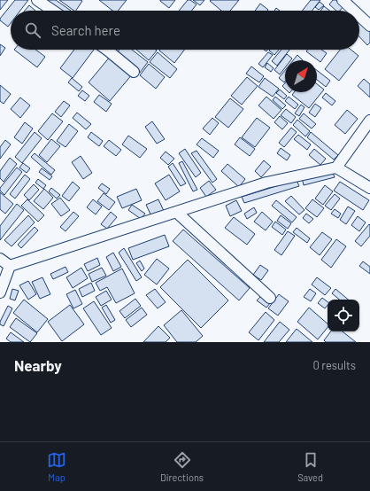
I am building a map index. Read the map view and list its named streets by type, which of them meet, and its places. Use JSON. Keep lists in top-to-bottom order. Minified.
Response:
{"north":"top right","page":{"search":"Search here","heading":["Nearby","0 results"],"nav":["Map","Directions","Saved"]}}
